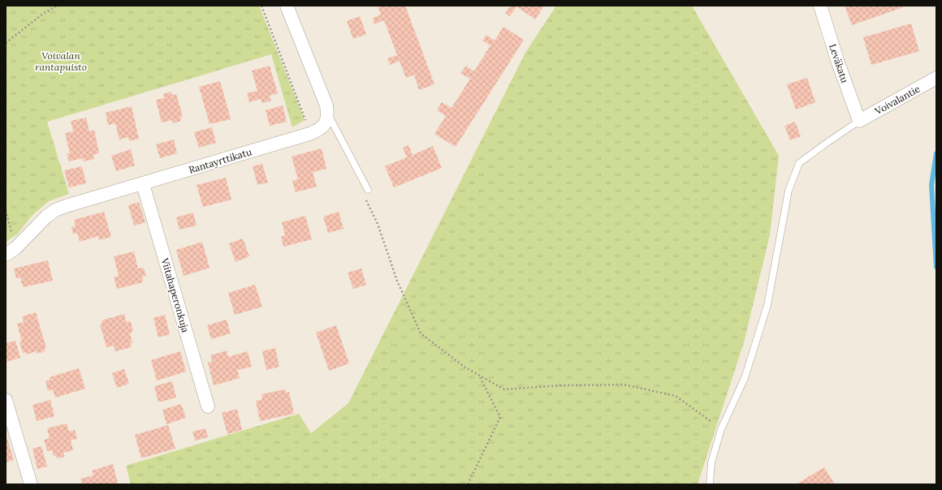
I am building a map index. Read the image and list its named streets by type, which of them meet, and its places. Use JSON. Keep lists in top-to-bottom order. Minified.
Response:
{"streets":{"street":["Leväkatu","Voivalantie","Rantayrttikatu","Viitahaperonkuja"]},"crossings":[["Leväkatu","Voivalantie"],["Rantayrttikatu","Viitahaperonkuja"]],"parks":["Voivalan rantapuisto"]}
